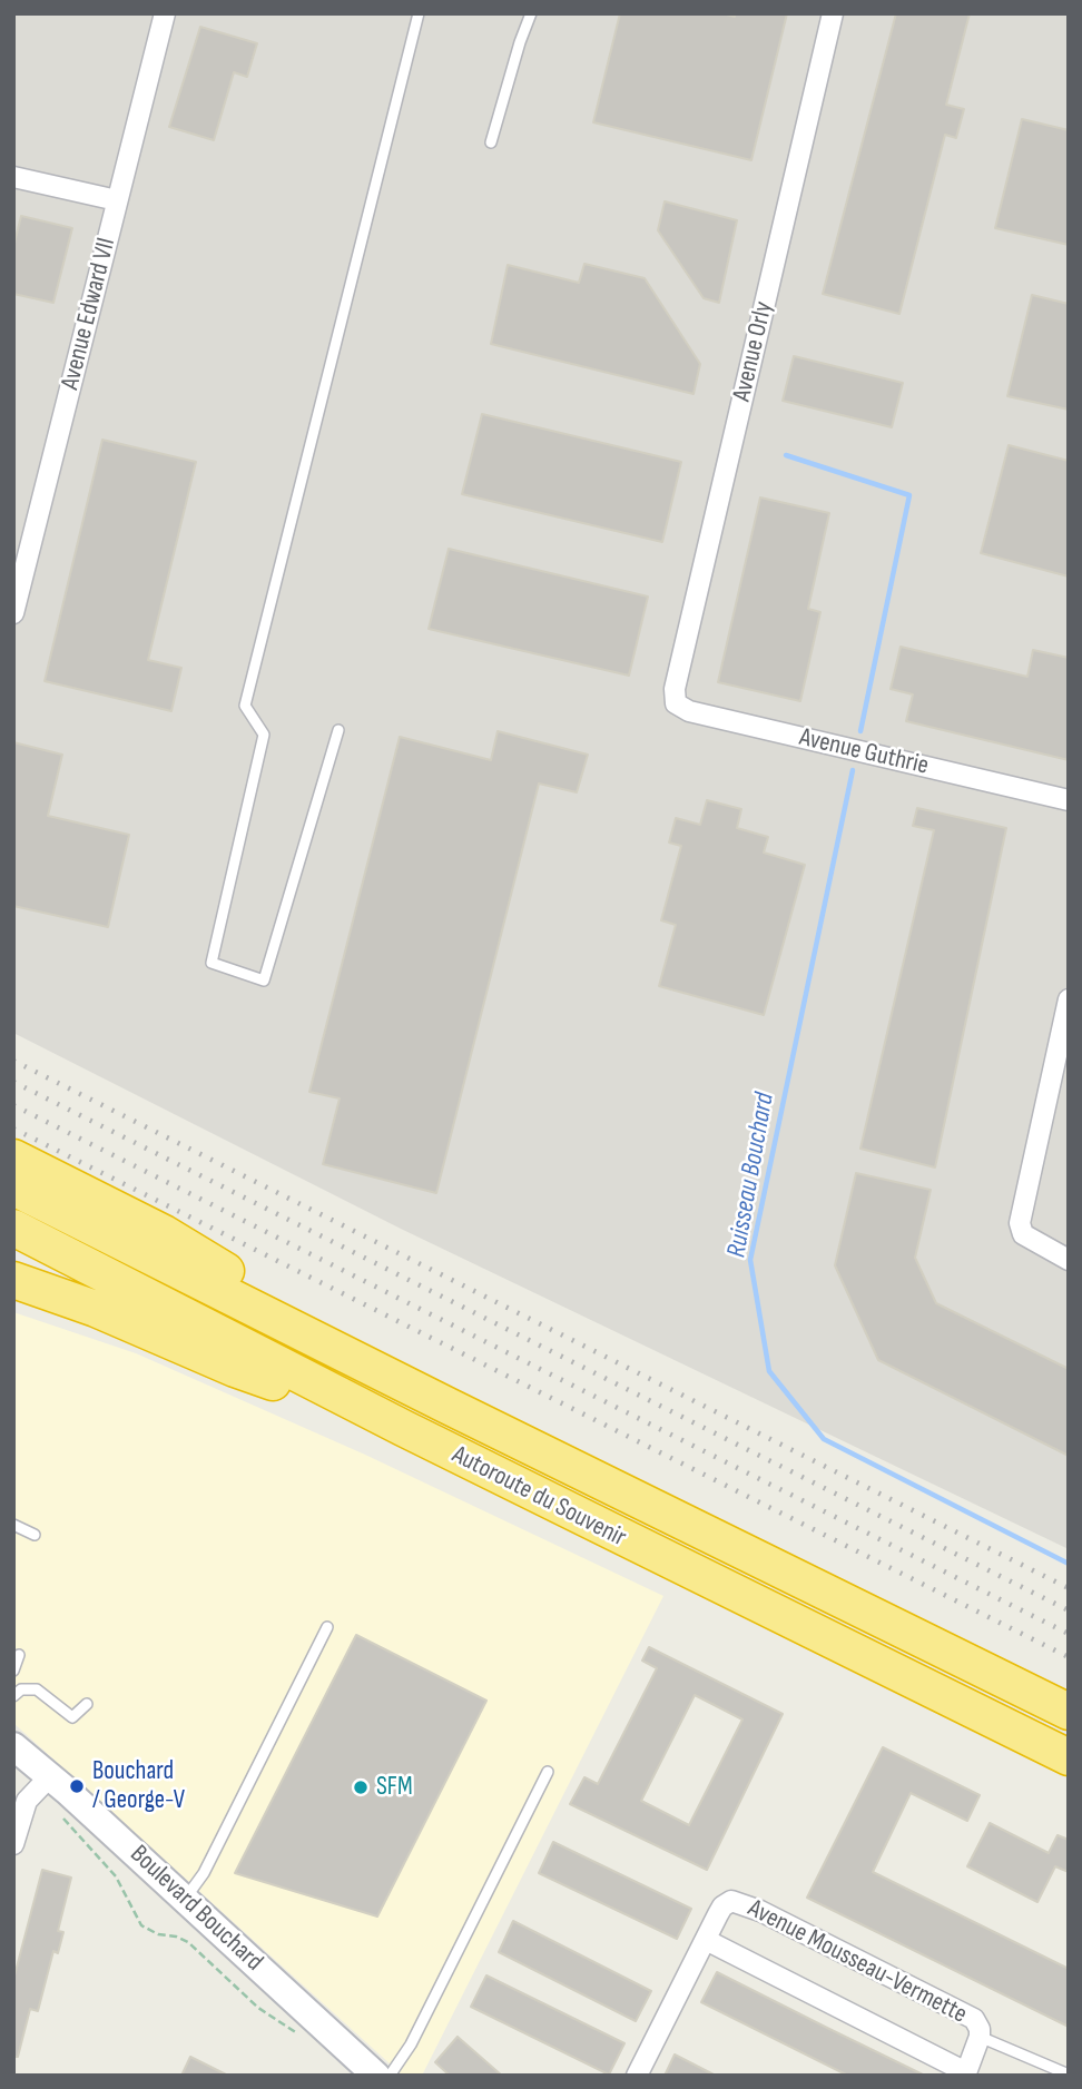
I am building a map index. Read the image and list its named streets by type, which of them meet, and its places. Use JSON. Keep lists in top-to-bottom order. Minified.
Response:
{"streets":{"highway":["Autoroute du Souvenir"],"main road":["Boulevard Bouchard"],"street":["Avenue Edward VII","Avenue Orly","Avenue Guthrie","Avenue Mousseau-Vermette"]},"crossings":[["Avenue Orly","Avenue Guthrie"]],"water":["Ruisseau Bouchard"],"places":["Bouchard / George-V","SFM"]}
